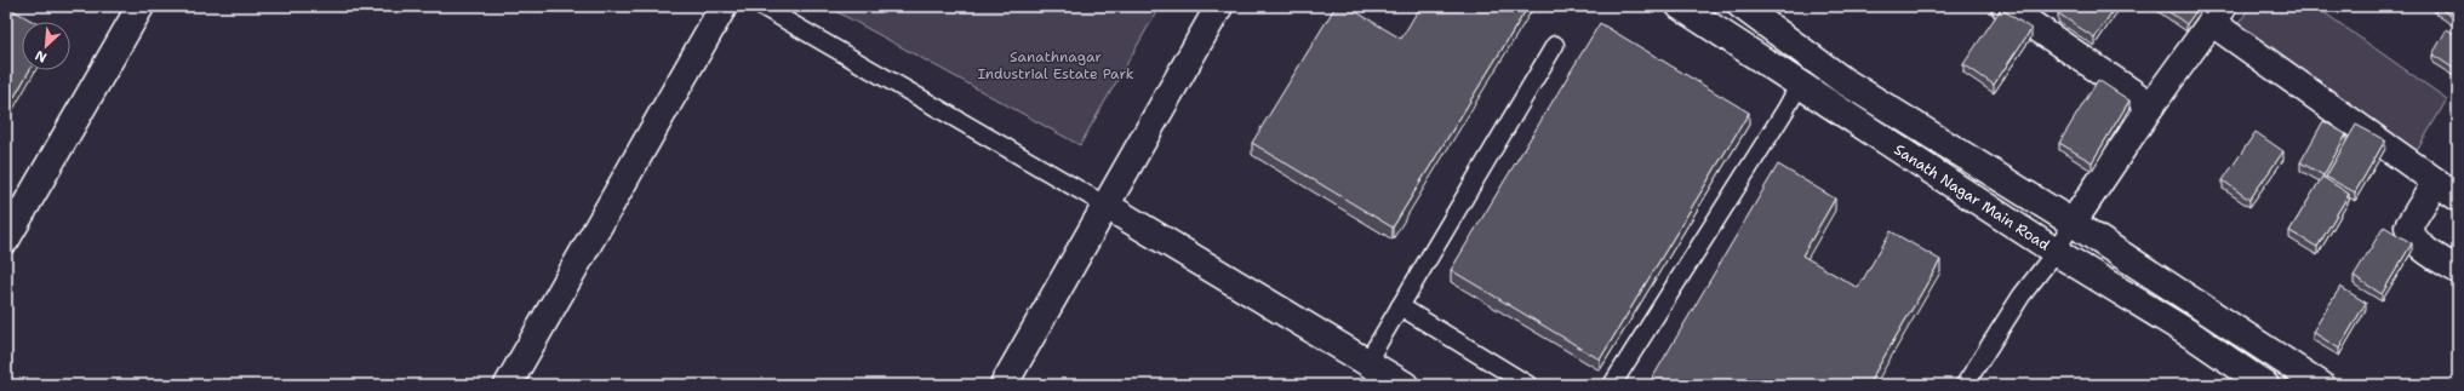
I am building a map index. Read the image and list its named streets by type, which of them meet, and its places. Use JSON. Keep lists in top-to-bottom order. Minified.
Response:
{"streets":{"street":["Sanath Nagar Main Road"]},"parks":["Sanathnagar Industrial Estate Park"],"north":"bottom left"}
